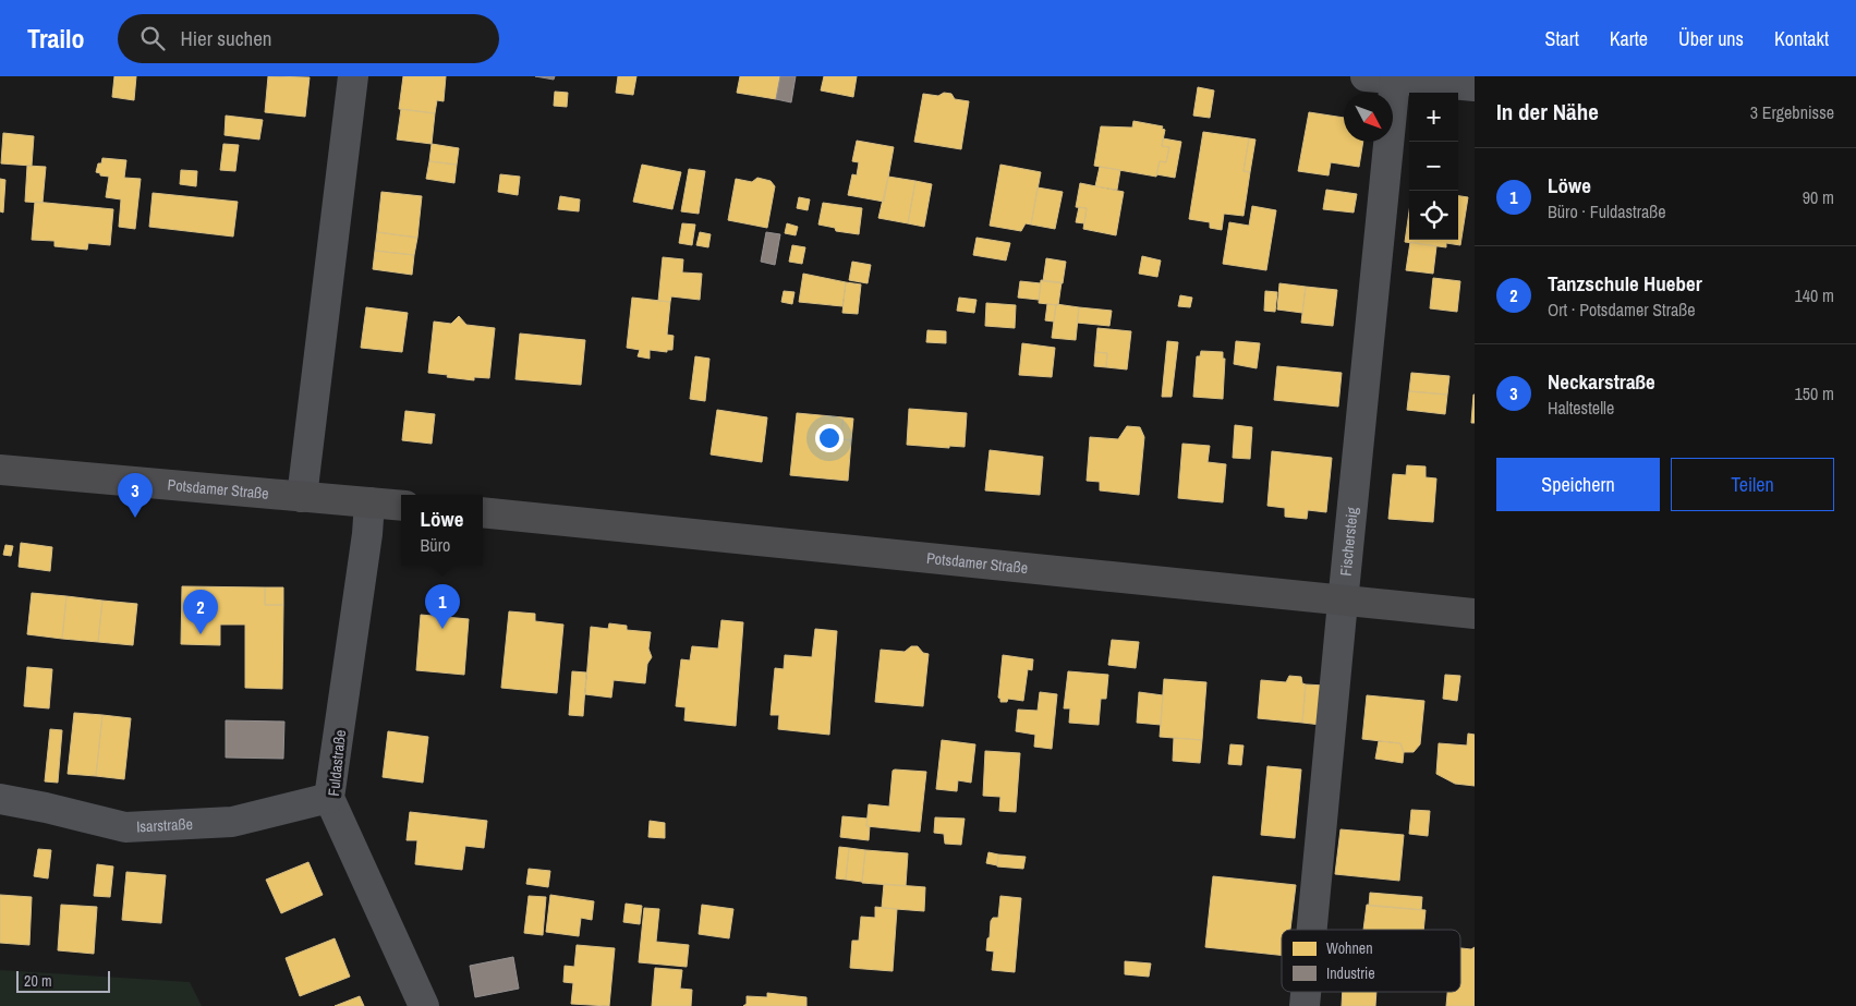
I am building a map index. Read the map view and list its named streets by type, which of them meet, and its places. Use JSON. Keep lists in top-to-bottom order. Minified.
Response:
{"streets":{"main road":["Potsdamer Straße"],"street":["Fischersteig","Fuldastraße","Isarstraße"]},"crossings":[["Potsdamer Straße","Fischersteig"],["Potsdamer Straße","Fuldastraße"],["Fuldastraße","Isarstraße"]],"legend":["Wohnen","Industrie"],"scale_bar":"20 m","north":"bottom right","page":{"header":"Trailo","search":"Hier suchen","nav":["Start","Karte","Über uns","Kontakt"],"heading":["In der Nähe","3 Ergebnisse"],"map_buttons":["+","−"],"list":[{"mark":"1","name":"Löwe","note":"Büro · Fuldastraße","value":"90 m"},{"mark":"2","name":"Tanzschule Hueber","note":"Ort · Potsdamer Straße","value":"140 m"},{"mark":"3","name":"Neckarstraße","note":"Haltestelle","value":"150 m"}],"buttons":["Speichern","Teilen"],"pins":["3","1","2"],"popup":["Löwe","Büro"],"scale":"20 m"}}
